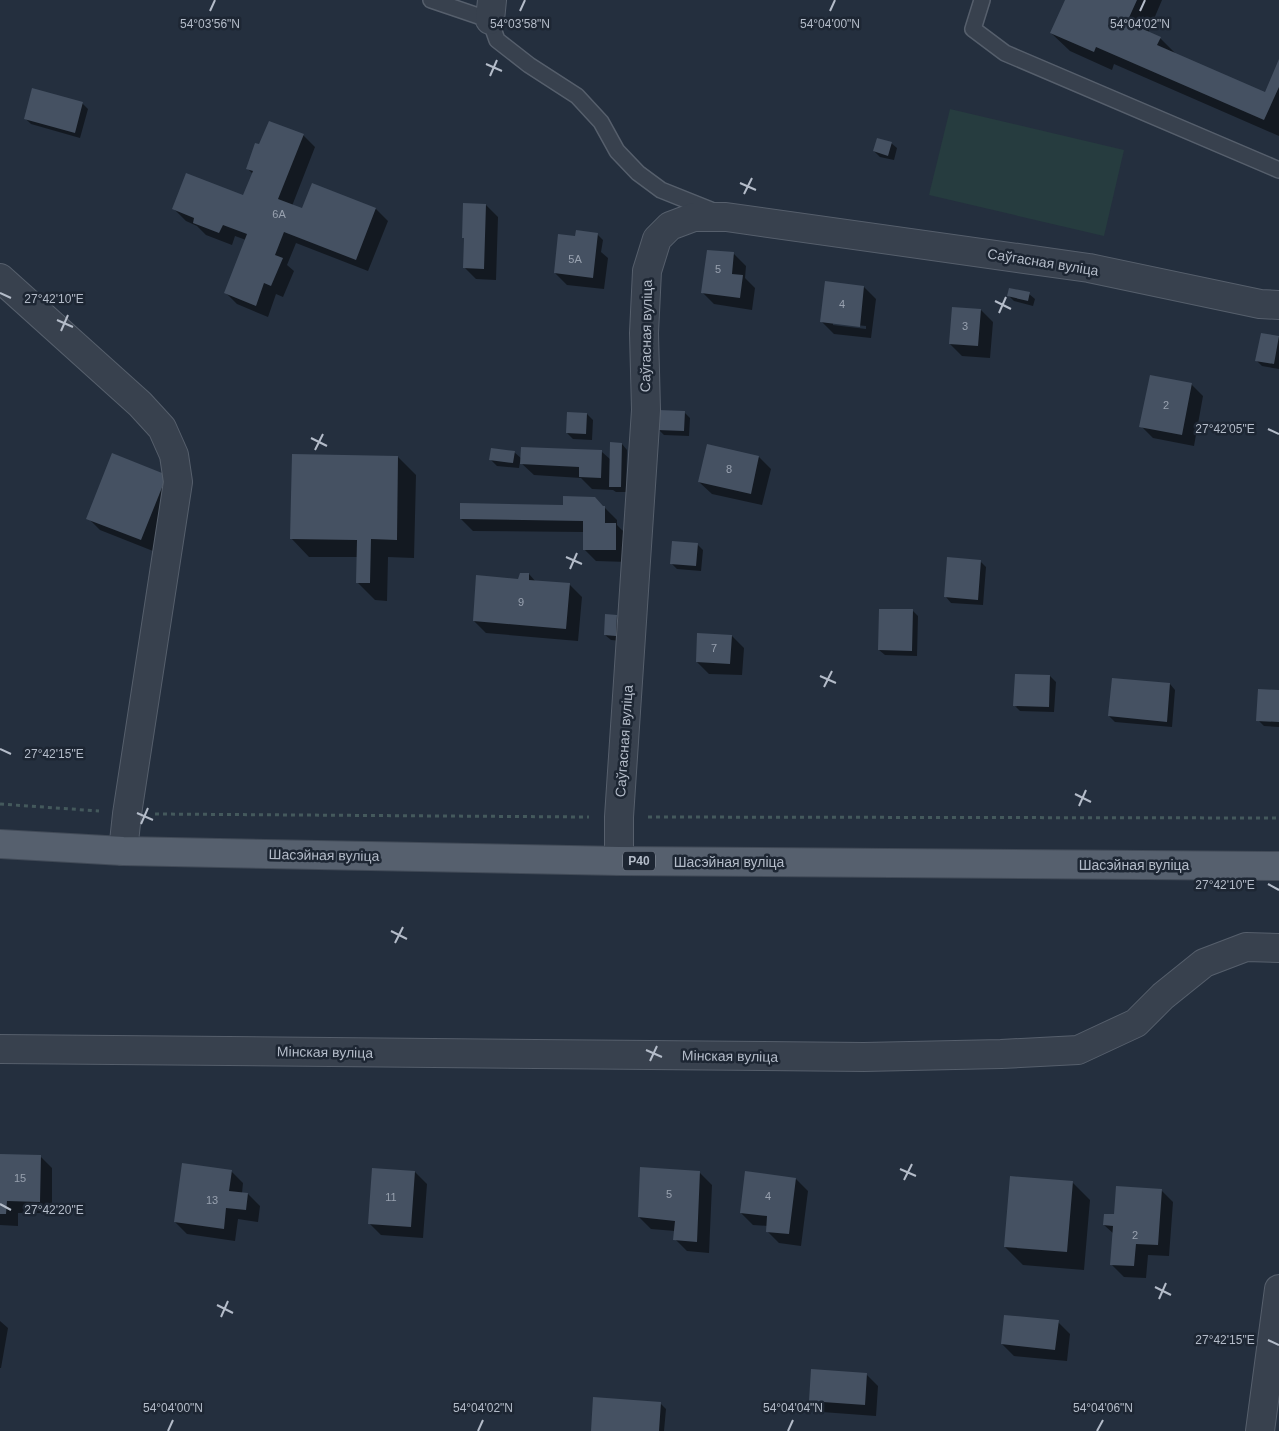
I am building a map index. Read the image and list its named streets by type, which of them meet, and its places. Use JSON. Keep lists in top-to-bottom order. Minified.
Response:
{"streets":{"main road":["Шасэйная вуліца","Р40"],"street":["Саўгасная вуліца","Мінская вуліца"]},"crossings":[["Саўгасная вуліца","Шасэйная вуліца"]],"house_numbers":["6А","5А","5","4","3","2","8","9","7","15","5","4","11","13","2"],"coordinates":["54°03'56\"N","54°03'58\"N","54°04'00\"N","54°04'02\"N","27°42'10\"E","27°42'05\"E","27°42'15\"E","27°42'20\"E","54°04'04\"N","54°04'06\"N"]}
